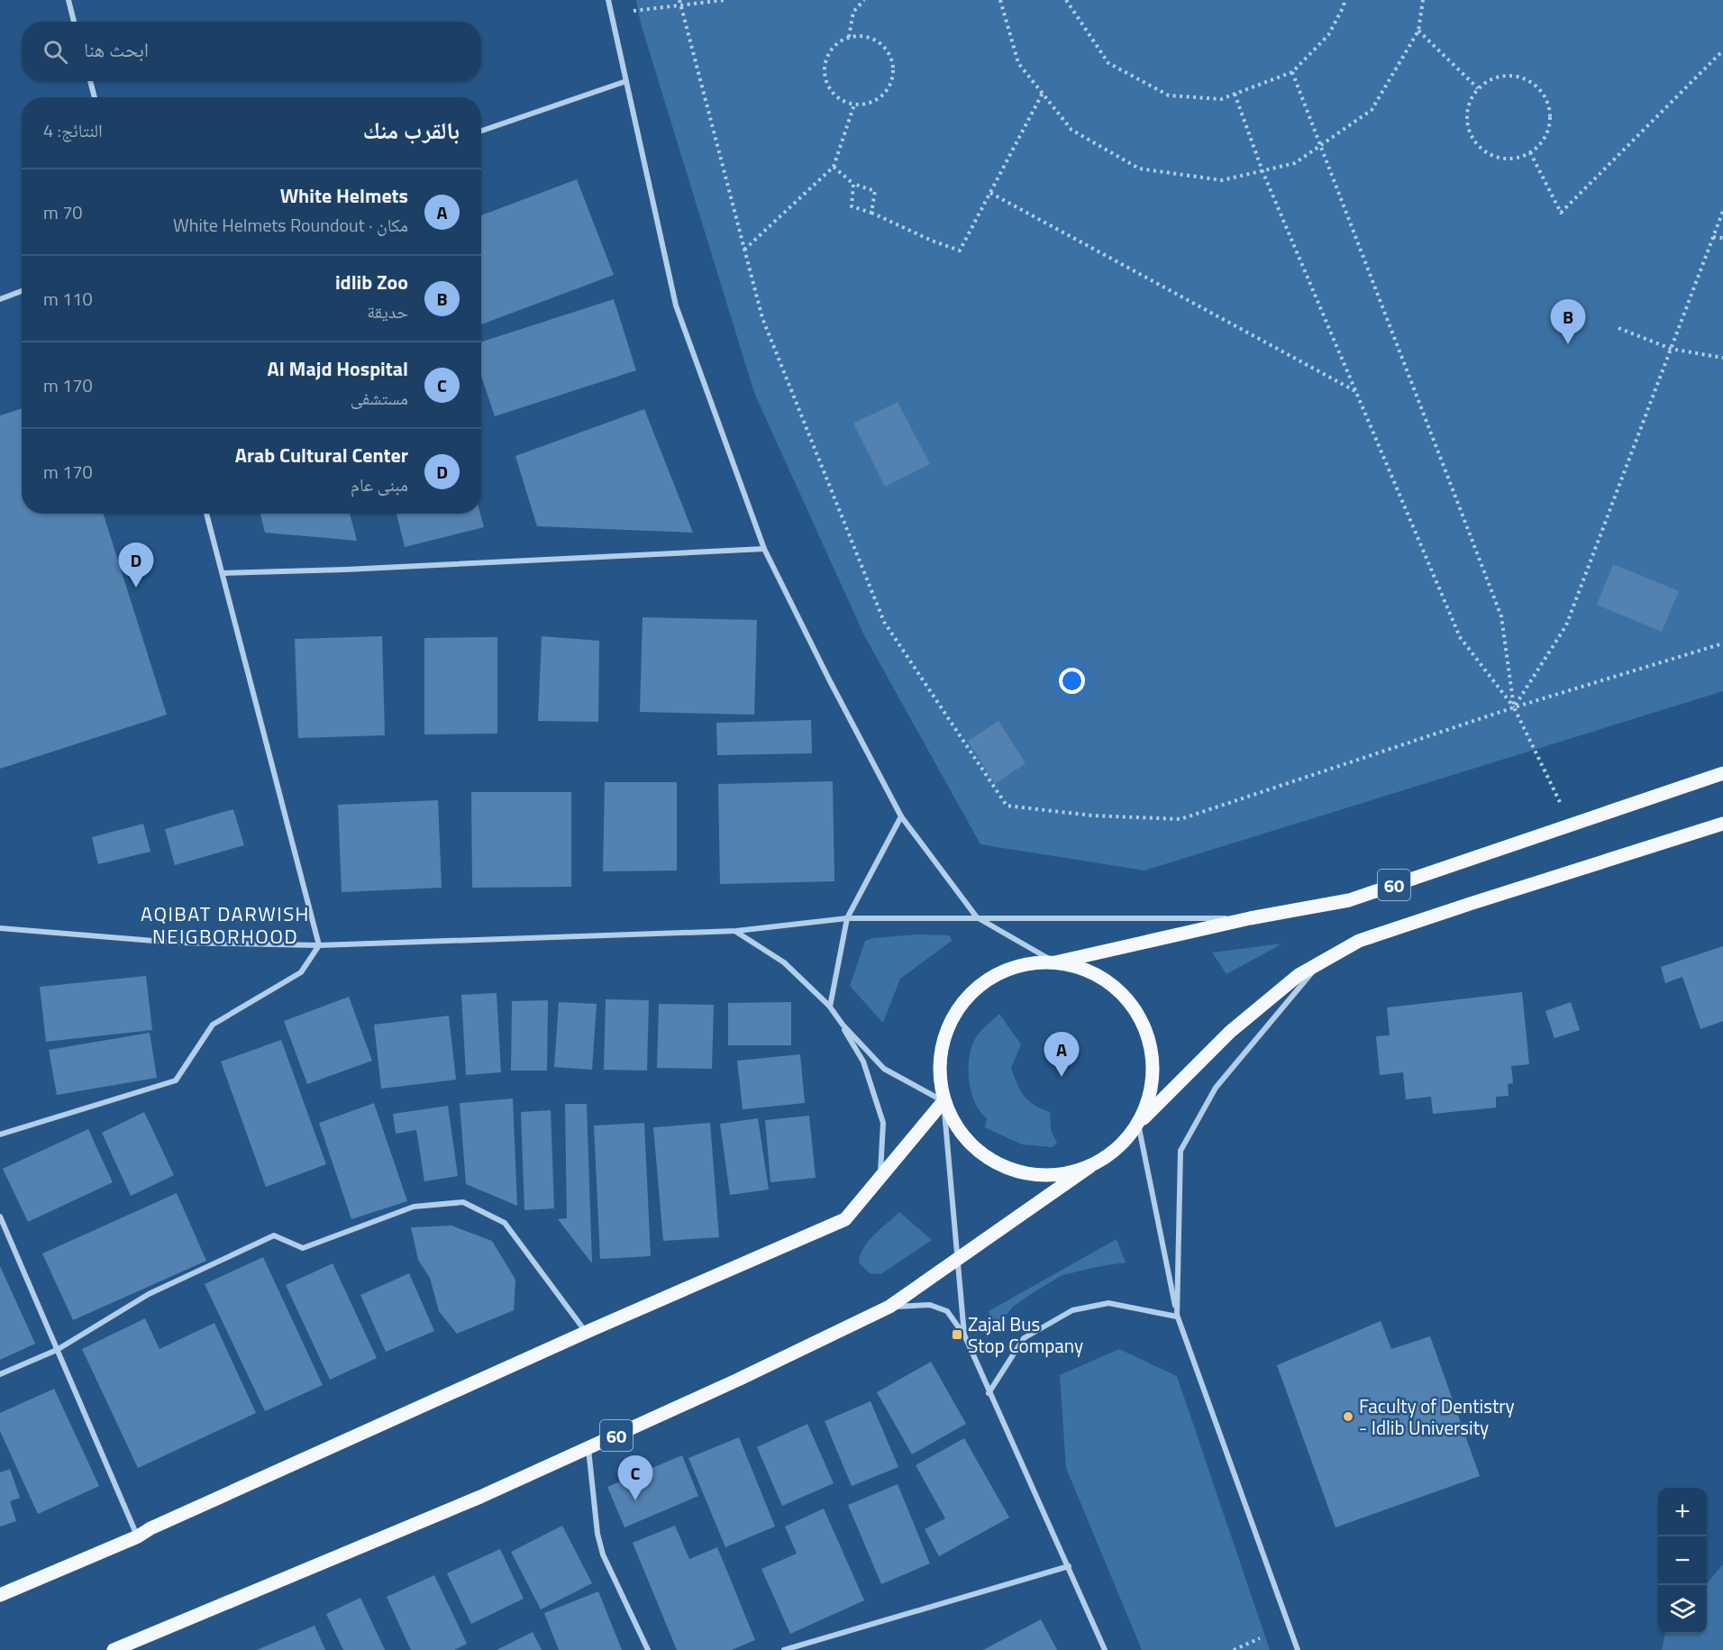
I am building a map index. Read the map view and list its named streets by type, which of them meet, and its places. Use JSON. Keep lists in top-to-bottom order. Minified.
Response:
{"streets":{"main road":["60"]},"districts":["AQIBAT DARWISH NEIGBORHOOD"],"places":{"transit":["Zajal Bus Stop Company"],"other":["Faculty of Dentistry - Idlib University"]},"page":{"search":"ابحث هنا","heading":["بالقرب منك","النتائج: 4"],"list":[{"mark":"A","name":"White Helmets","note":"مكان · White Helmets Roundout","value":"70 m"},{"mark":"B","name":"idlib Zoo","note":"حديقة","value":"110 m"},{"mark":"C","name":"Al Majd Hospital","note":"مستشفى","value":"170 m"},{"mark":"D","name":"Arab Cultural Center","note":"مبنى عام","value":"170 m"}],"pins":["B","D","A","C"],"map_buttons":["+","−"]}}
